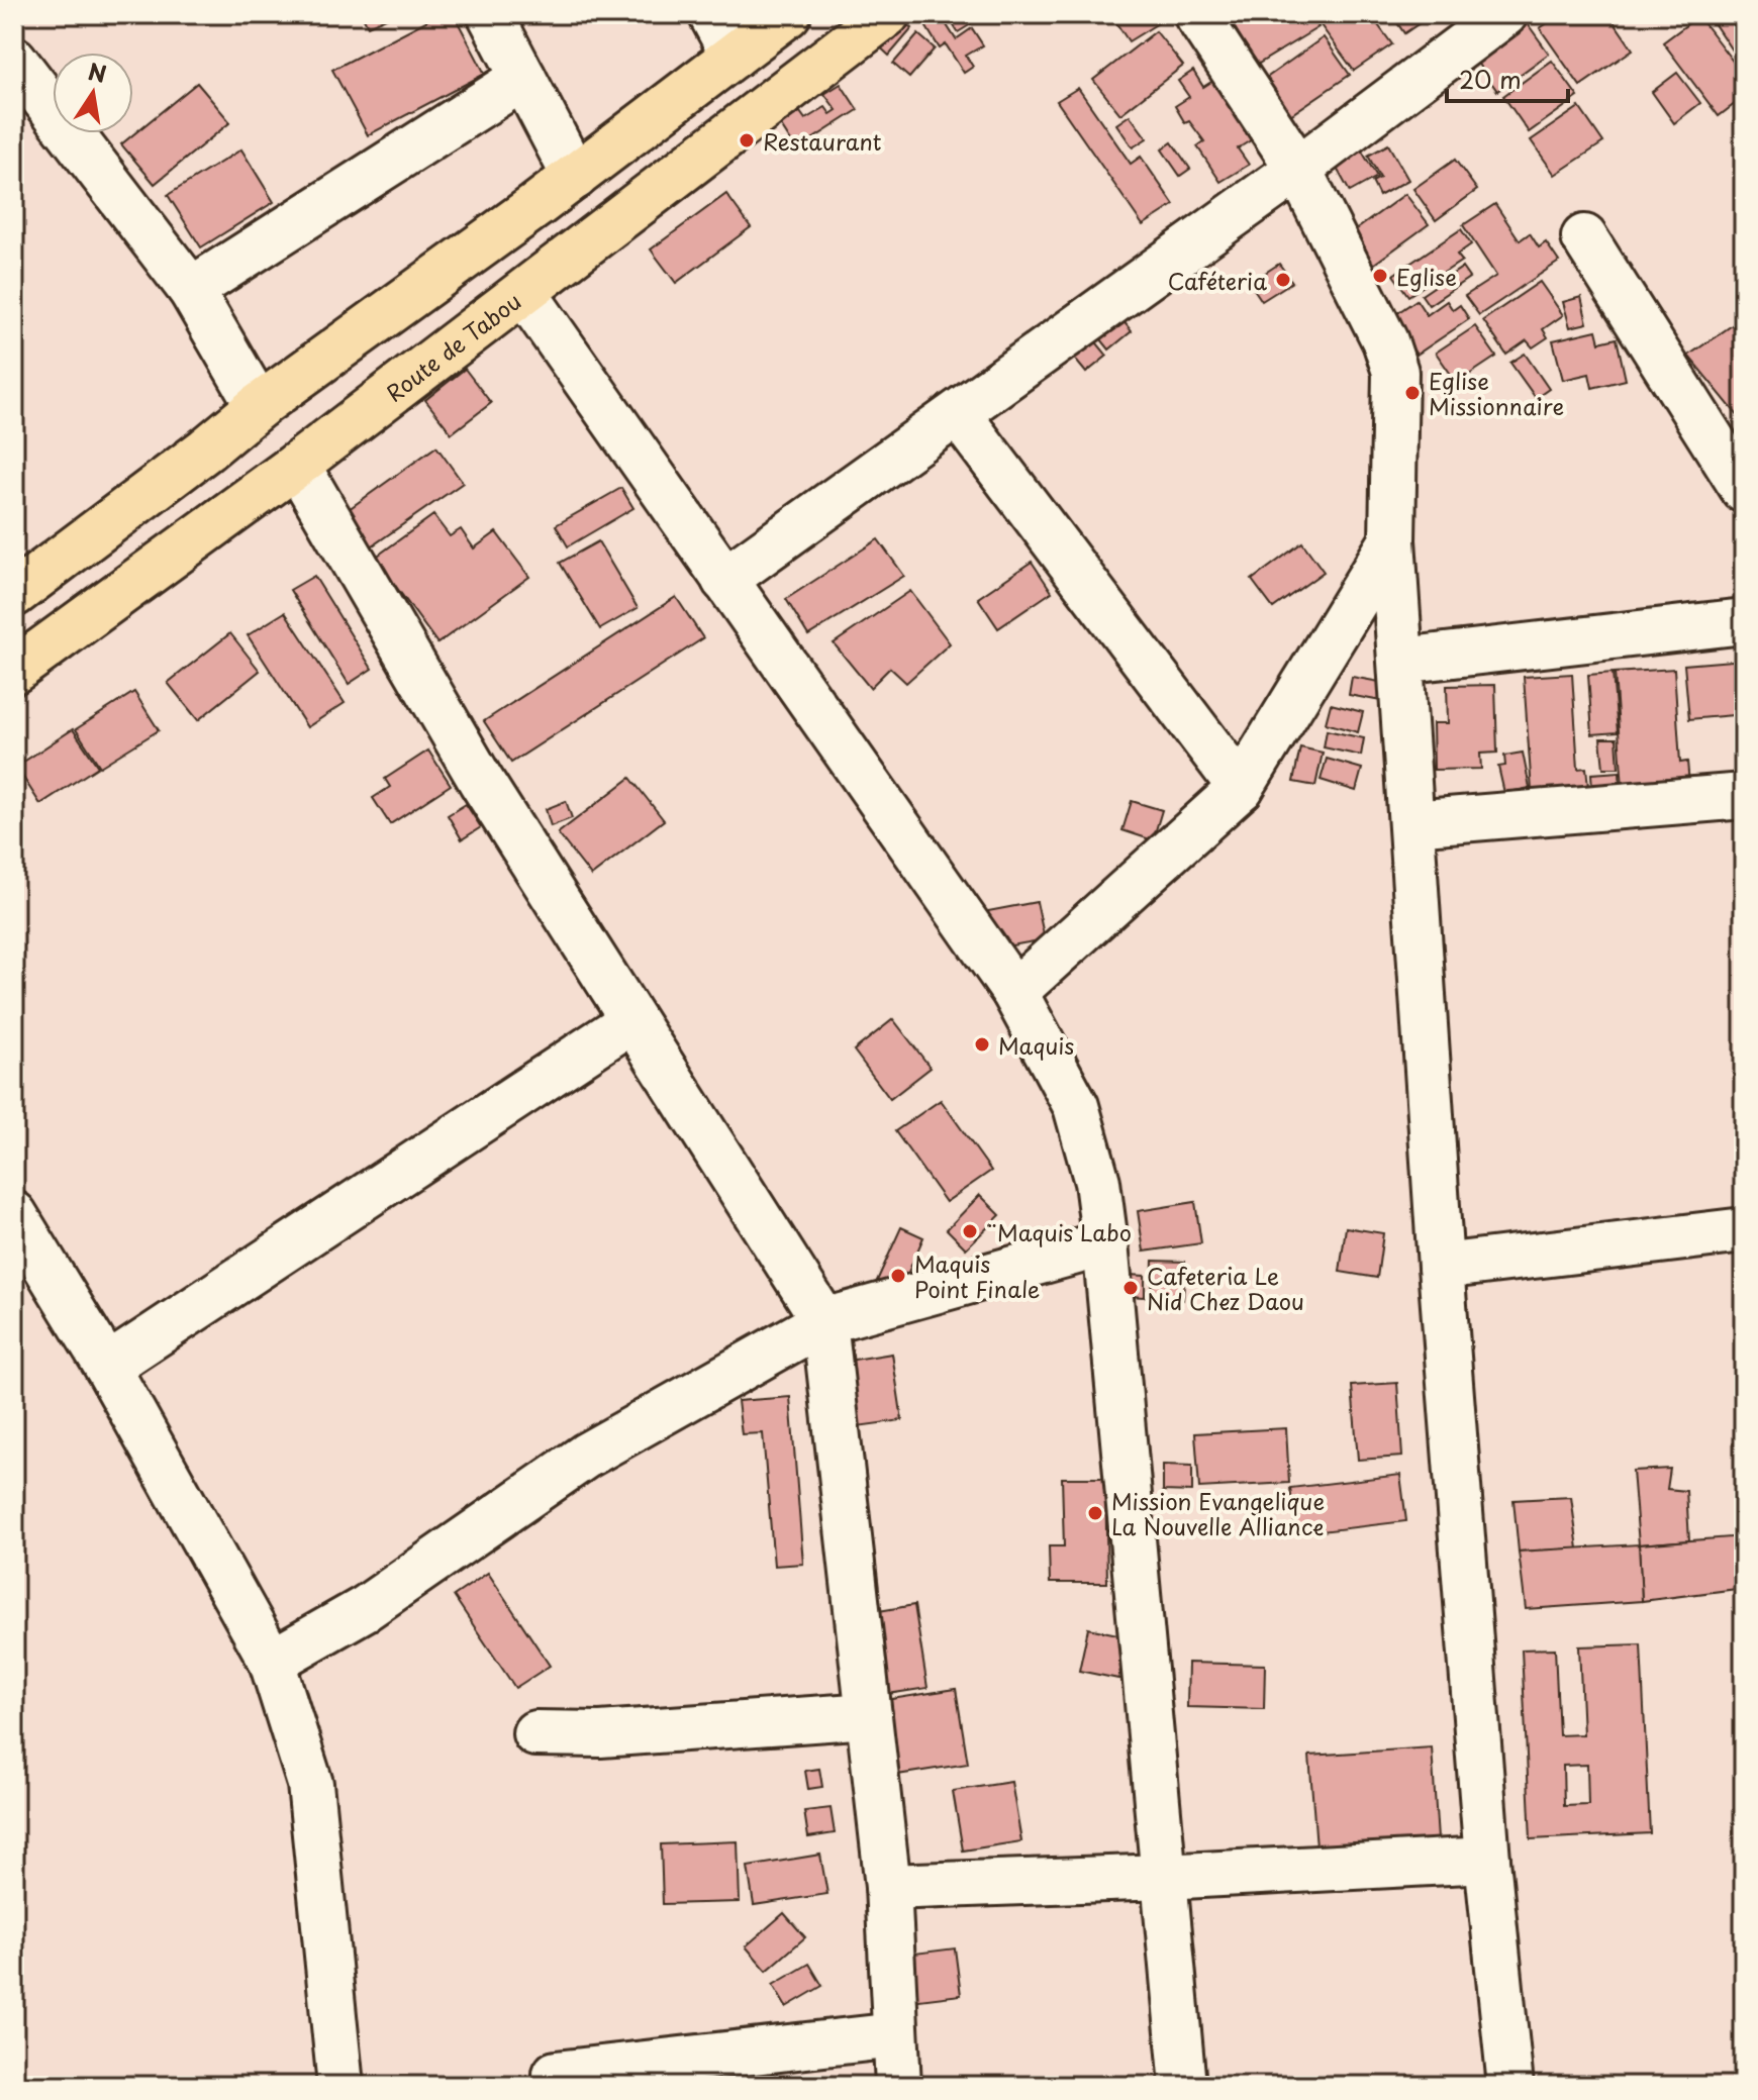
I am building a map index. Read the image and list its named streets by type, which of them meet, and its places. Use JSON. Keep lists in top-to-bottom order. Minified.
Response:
{"streets":{"main road":["Route de Tabou"]},"places":["Restaurant","Eglise","Caféteria","Eglise Missionnaire","Maquis","¨Maquis Labo","Maquis Point Finale","Cafeteria Le Nid Chez Daou","Mission Evangelique La Nouvelle Alliance"],"scale_bar":"20 m","north":"top"}
